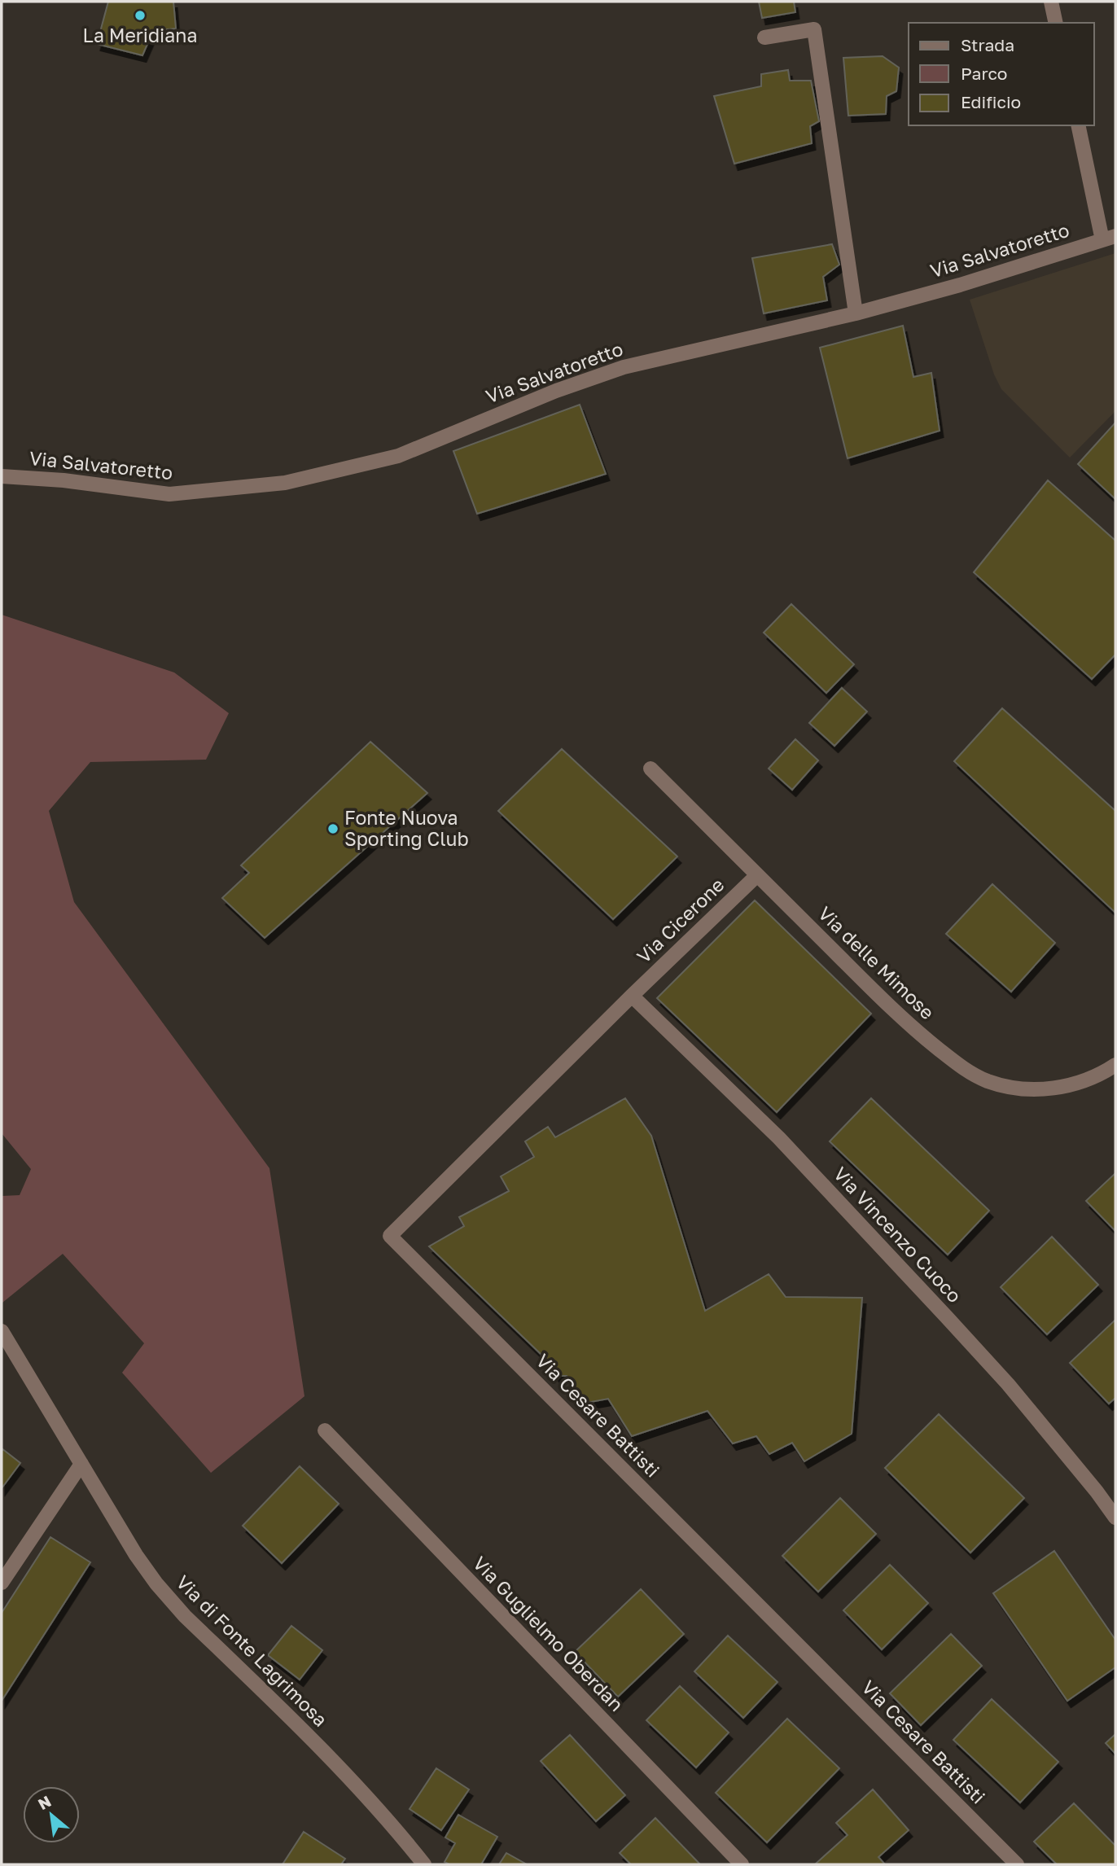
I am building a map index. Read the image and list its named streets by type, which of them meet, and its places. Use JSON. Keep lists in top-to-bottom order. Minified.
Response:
{"streets":{"street":["Via Salvatoretto","Via Cicerone","Via delle Mimose","Via Vincenzo Cuoco","Via Cesare Battisti","Via Guglielmo Oberdan","Via di Fonte Lagrimosa"]},"crossings":[["Via Cicerone","Via delle Mimose"],["Via Cicerone","Via Vincenzo Cuoco"],["Via Cicerone","Via Cesare Battisti"],["Via Vincenzo Cuoco","Via Cesare Battisti"]],"places":["La Meridiana","Fonte Nuova Sporting Club"],"legend":["Strada","Parco","Edificio"],"north":"top left"}
